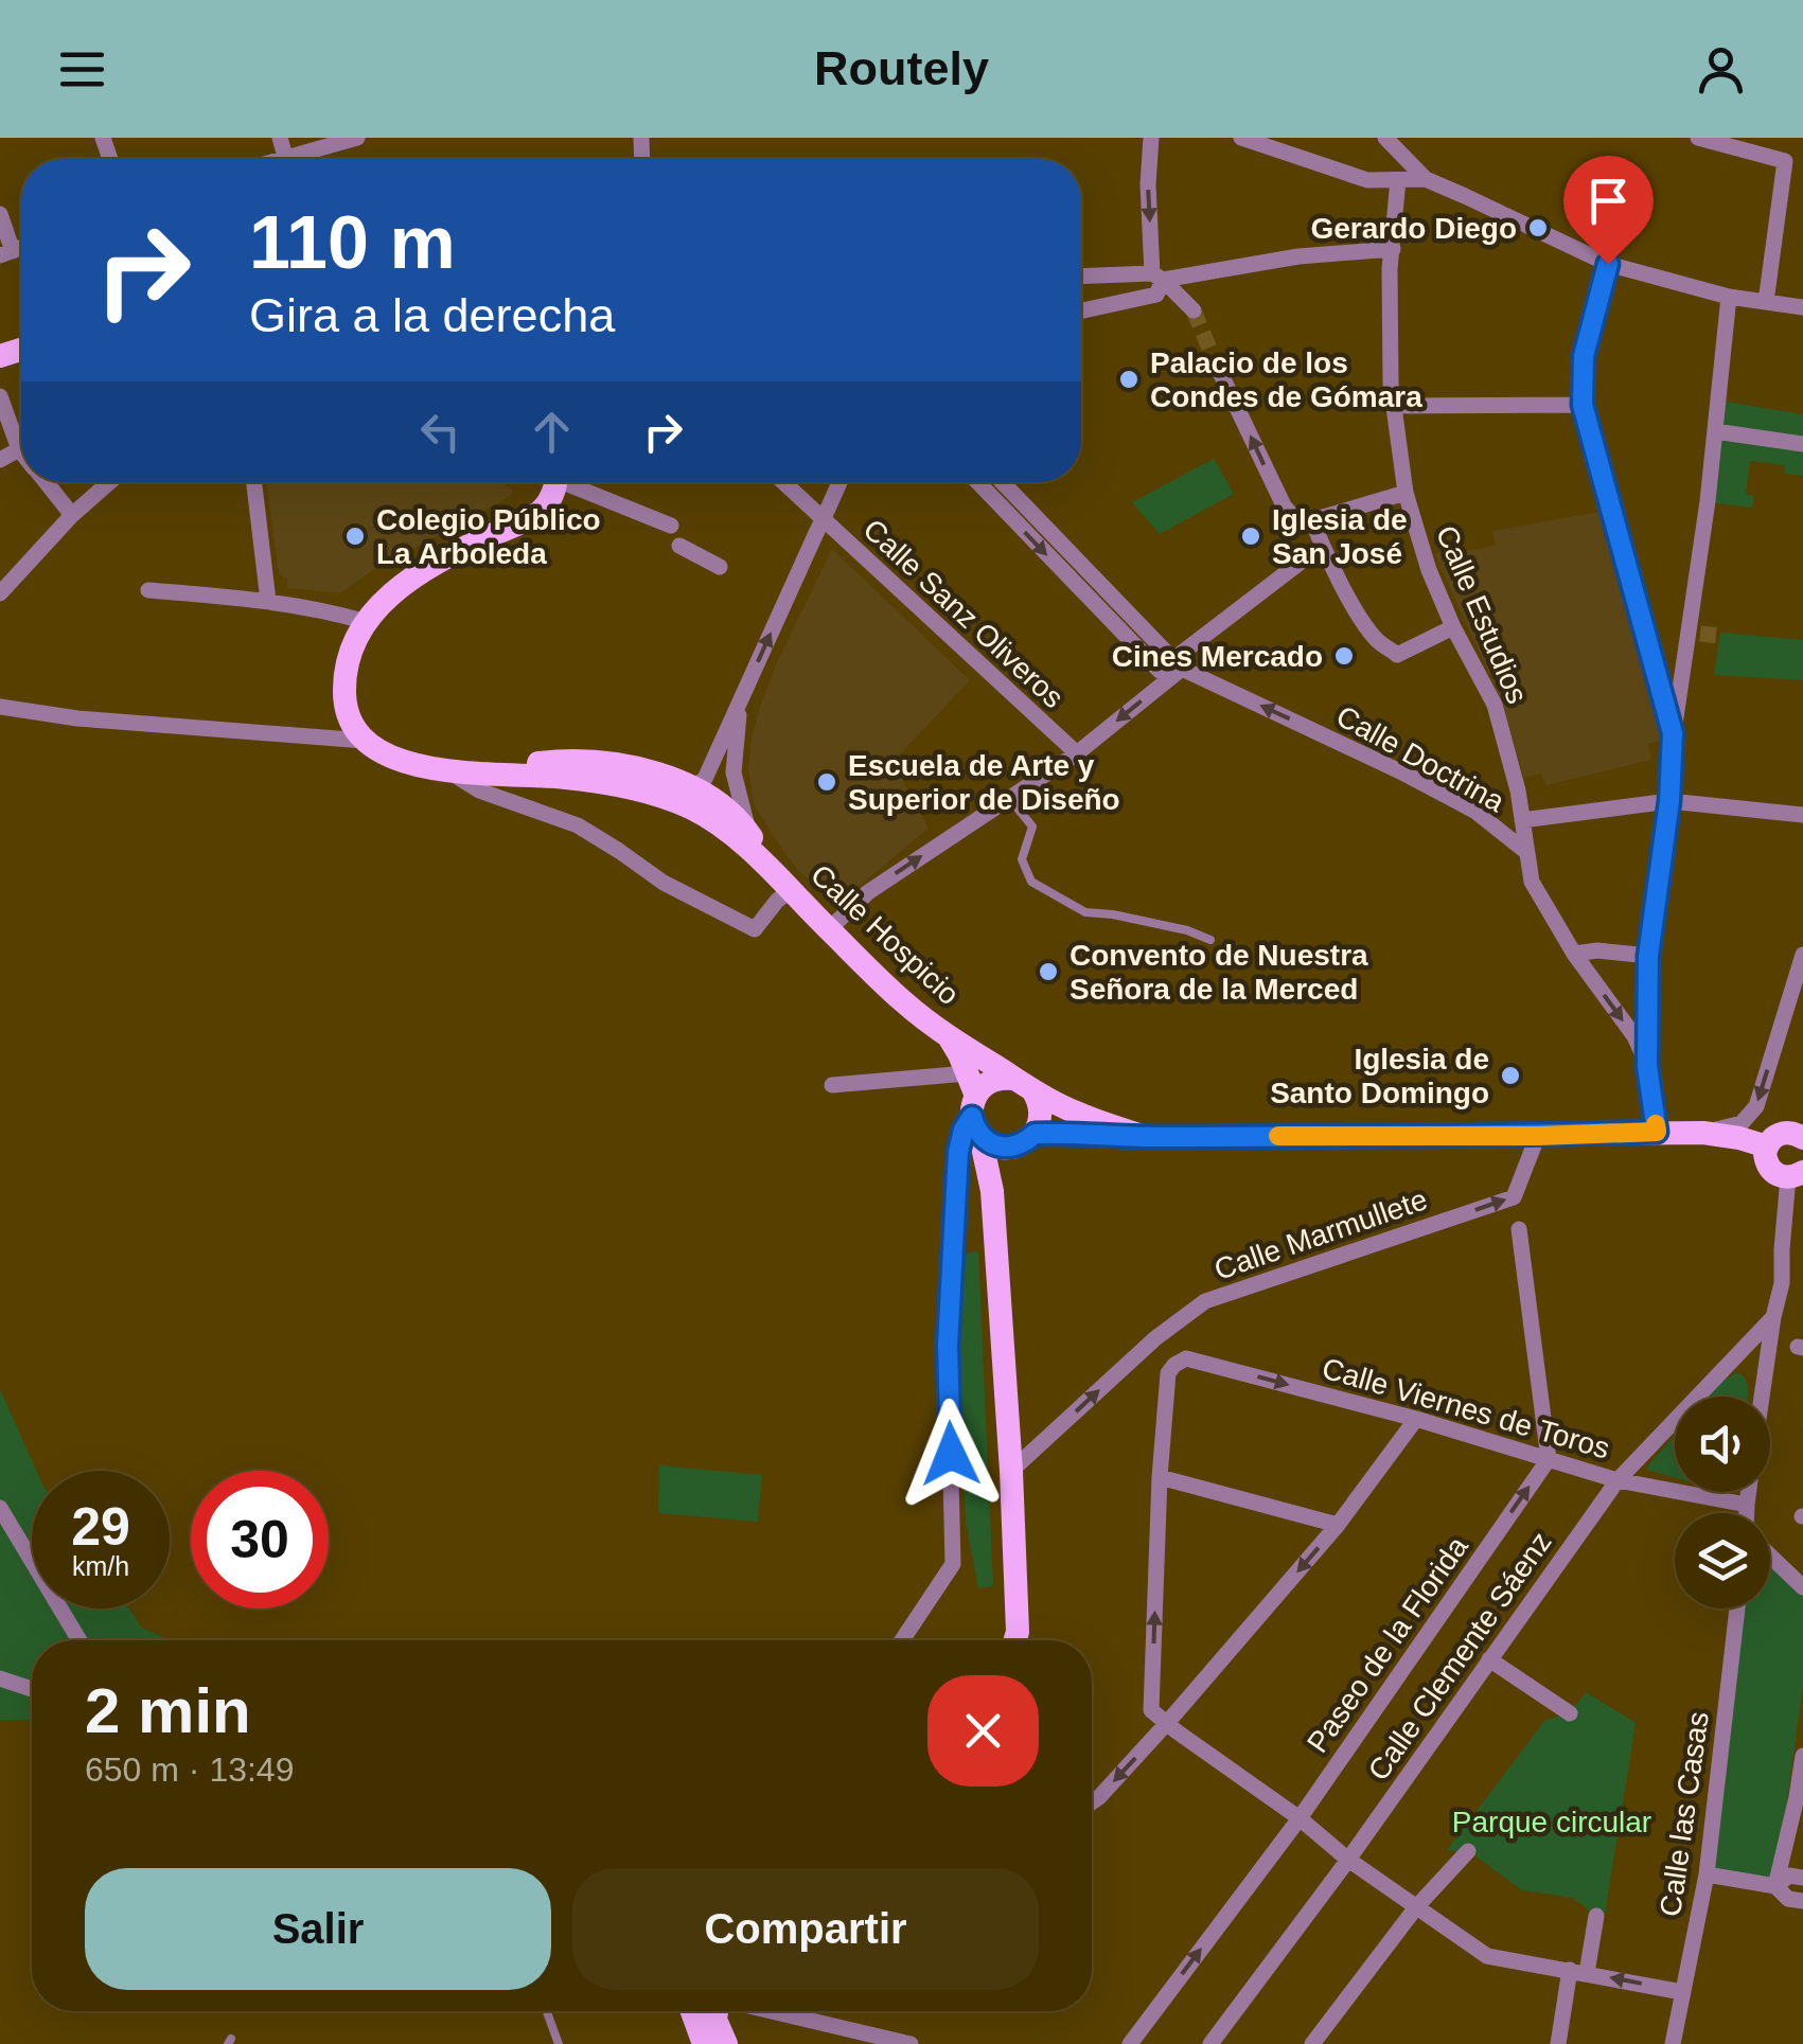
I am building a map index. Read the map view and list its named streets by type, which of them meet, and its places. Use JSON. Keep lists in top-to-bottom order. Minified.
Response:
{"streets":{"main road":["Calle Hospicio"],"street":["Calle Sanz Oliveros","Calle Estudios","Calle Doctrina","Calle Marmullete","Calle Viernes de Toros","Paseo de la Florida","Calle Clemente Sáenz","Calle las Casas"]},"crossings":[["Calle Estudios","Calle Doctrina"],["Calle Hospicio","Calle Marmullete"],["Calle Viernes de Toros","Paseo de la Florida"],["Calle Viernes de Toros","Calle Clemente Sáenz"]],"one_way":["Calle Marmullete","Paseo de la Florida"],"parks":["Parque circular"],"places":["Gerardo Diego","Palacio de los Condes de Gómara","Colegio Público La Arboleda","Iglesia de San José","Cines Mercado","Escuela de Arte y Superior de Diseño","Convento de Nuestra Señora de la Merced","Iglesia de Santo Domingo"],"page":{"header":"Routely","turn":["110 m","Gira a la derecha"],"speed":"29 km/h","limit":"30","heading":["2 min","650 m · 13:49"],"buttons":["Salir","Compartir"]}}
